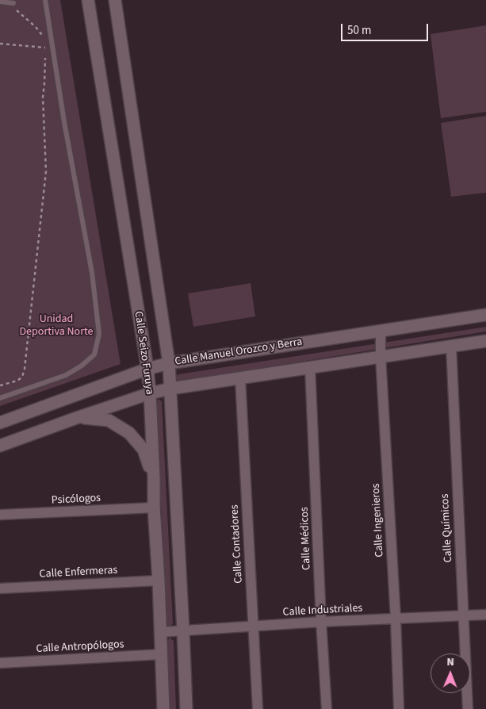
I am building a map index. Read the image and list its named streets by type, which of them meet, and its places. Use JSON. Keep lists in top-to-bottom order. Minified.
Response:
{"streets":{"street":["Calle Manuel Orozco y Berra","Calle Seizo Furuya","Psicólogos","Calle Ingenieros","Calle Químicos","Calle Médicos","Calle Contadores","Calle Enfermeras","Calle Industriales","Calle Antropólogos"]},"crossings":[["Calle Manuel Orozco y Berra","Calle Seizo Furuya"],["Calle Manuel Orozco y Berra","Calle Ingenieros"],["Calle Seizo Furuya","Psicólogos"],["Calle Seizo Furuya","Calle Enfermeras"],["Calle Seizo Furuya","Calle Industriales"],["Calle Seizo Furuya","Calle Antropólogos"],["Calle Ingenieros","Calle Industriales"],["Calle Químicos","Calle Industriales"],["Calle Médicos","Calle Industriales"],["Calle Contadores","Calle Industriales"]],"parks":["Unidad Deportiva Norte"],"scale_bar":"50 m","north":"top"}
